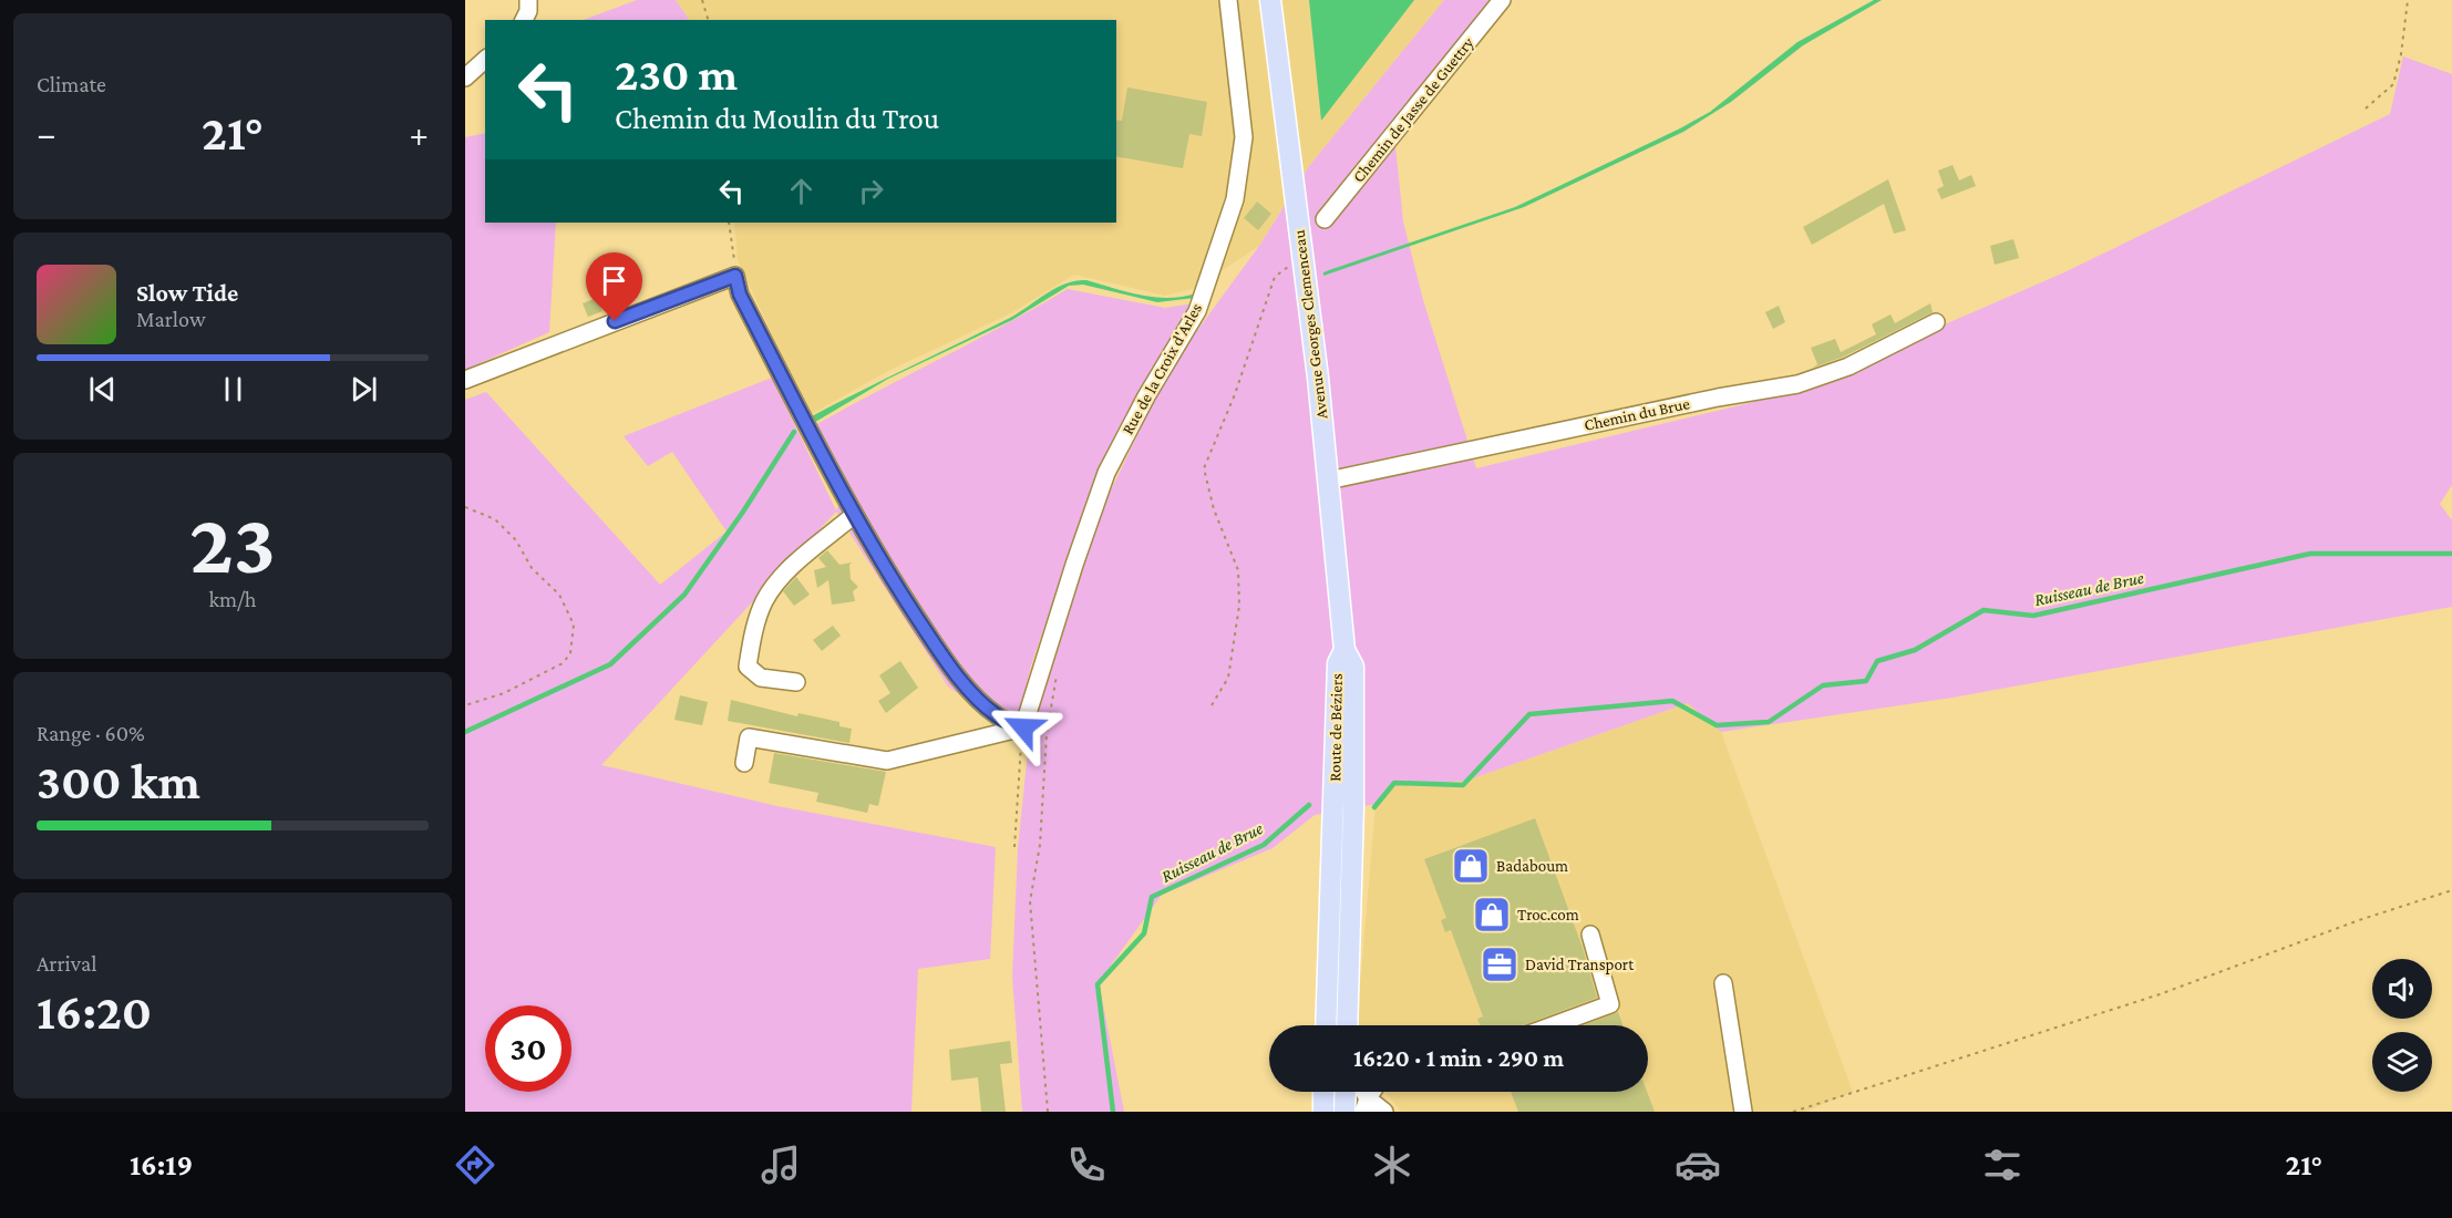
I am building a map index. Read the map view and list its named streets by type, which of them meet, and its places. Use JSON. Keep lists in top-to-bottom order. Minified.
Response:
{"streets":{"main road":["Avenue Georges Clemenceau","Route de Béziers"],"street":["Chemin de Jasse de Guettry","Rue de la Croix d'Arles","Chemin du Brue"]},"crossings":[["Avenue Georges Clemenceau","Chemin du Brue"],["Avenue Georges Clemenceau","Route de Béziers"]],"water":["Ruisseau de Brue"],"places":{"shop":["Badaboum","Troc.com"],"office":["David Transport"]},"page":{"tile":["Climate",["23","km/h"],["Range · 60%","300 km"],["Arrival","16:20"]],"turn":["230 m","Chemin du Moulin du Trou"],"heat":["−","21°","+"],"song":["Slow Tide","Marlow"],"limit":"30","trip":"16:20 · 1 min · 290 m","tabs":["16:19","21°"]}}
